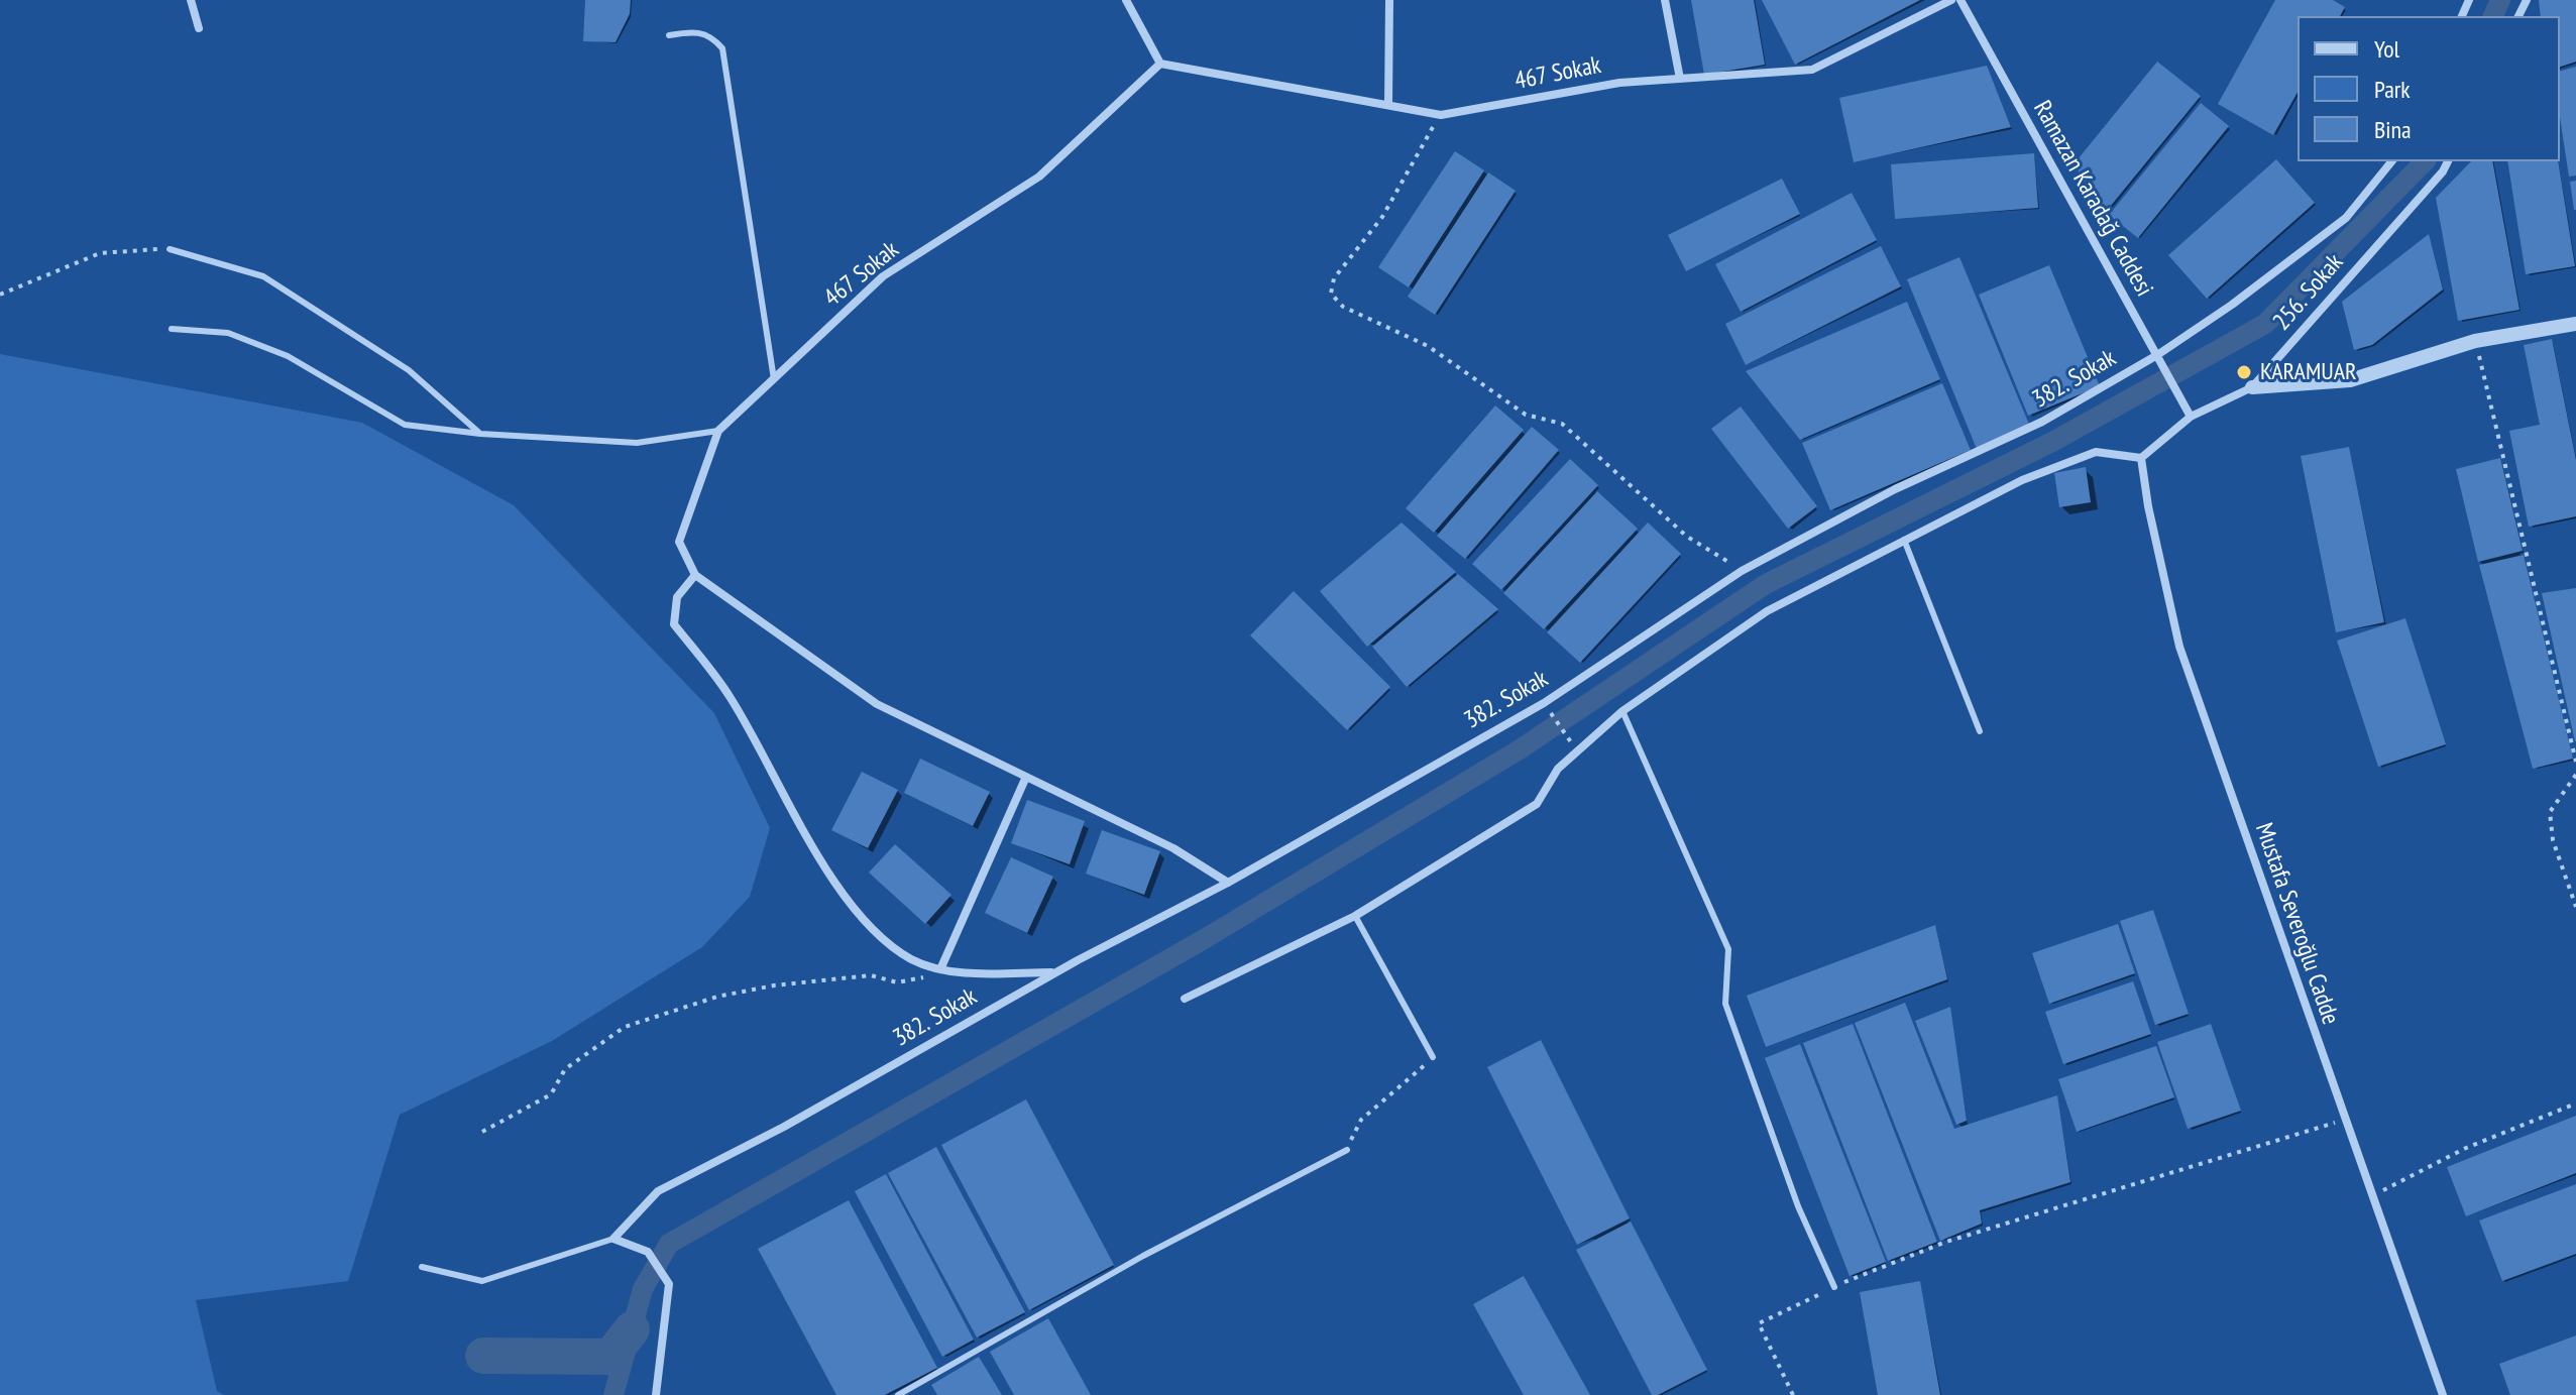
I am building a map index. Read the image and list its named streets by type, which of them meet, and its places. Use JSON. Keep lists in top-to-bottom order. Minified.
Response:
{"streets":{"street":["467 Sokak","Ramazan Karadağ Caddesi","256. Sokak","382. Sokak","Mustafa Severoğlu Cadde"]},"crossings":[["Ramazan Karadağ Caddesi","256. Sokak"],["Ramazan Karadağ Caddesi","382. Sokak"],["256. Sokak","Mustafa Severoğlu Cadde"]],"places":["KARAMUAR"],"legend":["Yol","Park","Bina"]}
